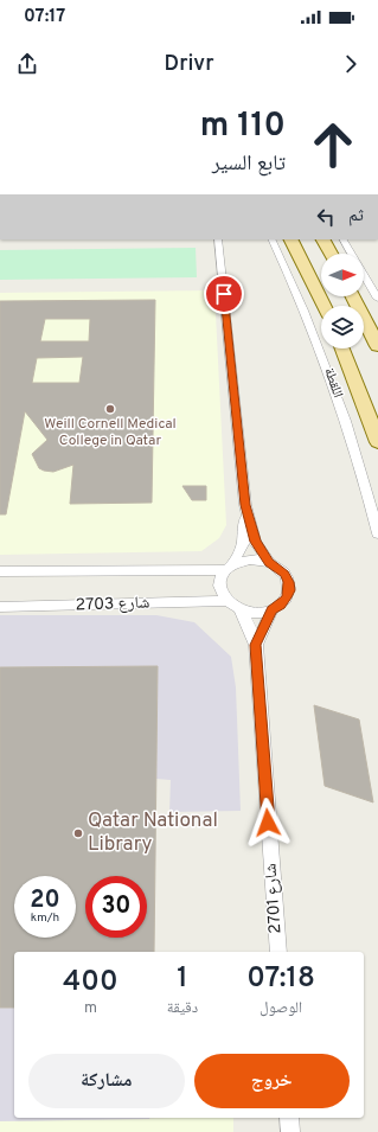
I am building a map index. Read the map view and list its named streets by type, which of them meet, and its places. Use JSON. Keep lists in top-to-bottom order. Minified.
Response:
{"streets":{"main road":["اللقطة"],"street":["شارع 2703","شارع 2701"]},"crossings":[["شارع 2703","شارع 2701"]],"places":["Weill Cornell Medical College in Qatar","Qatar National Library"],"north":"right","page":{"status":"07:17","header":"Drivr","turn":["110 m","تابع السير"],"then":"ثم","speed":"20 km/h","limit":"30","eta":["07:18","الوصول","1","دقيقة","400","m"],"buttons":["خروج","مشاركة"]}}
